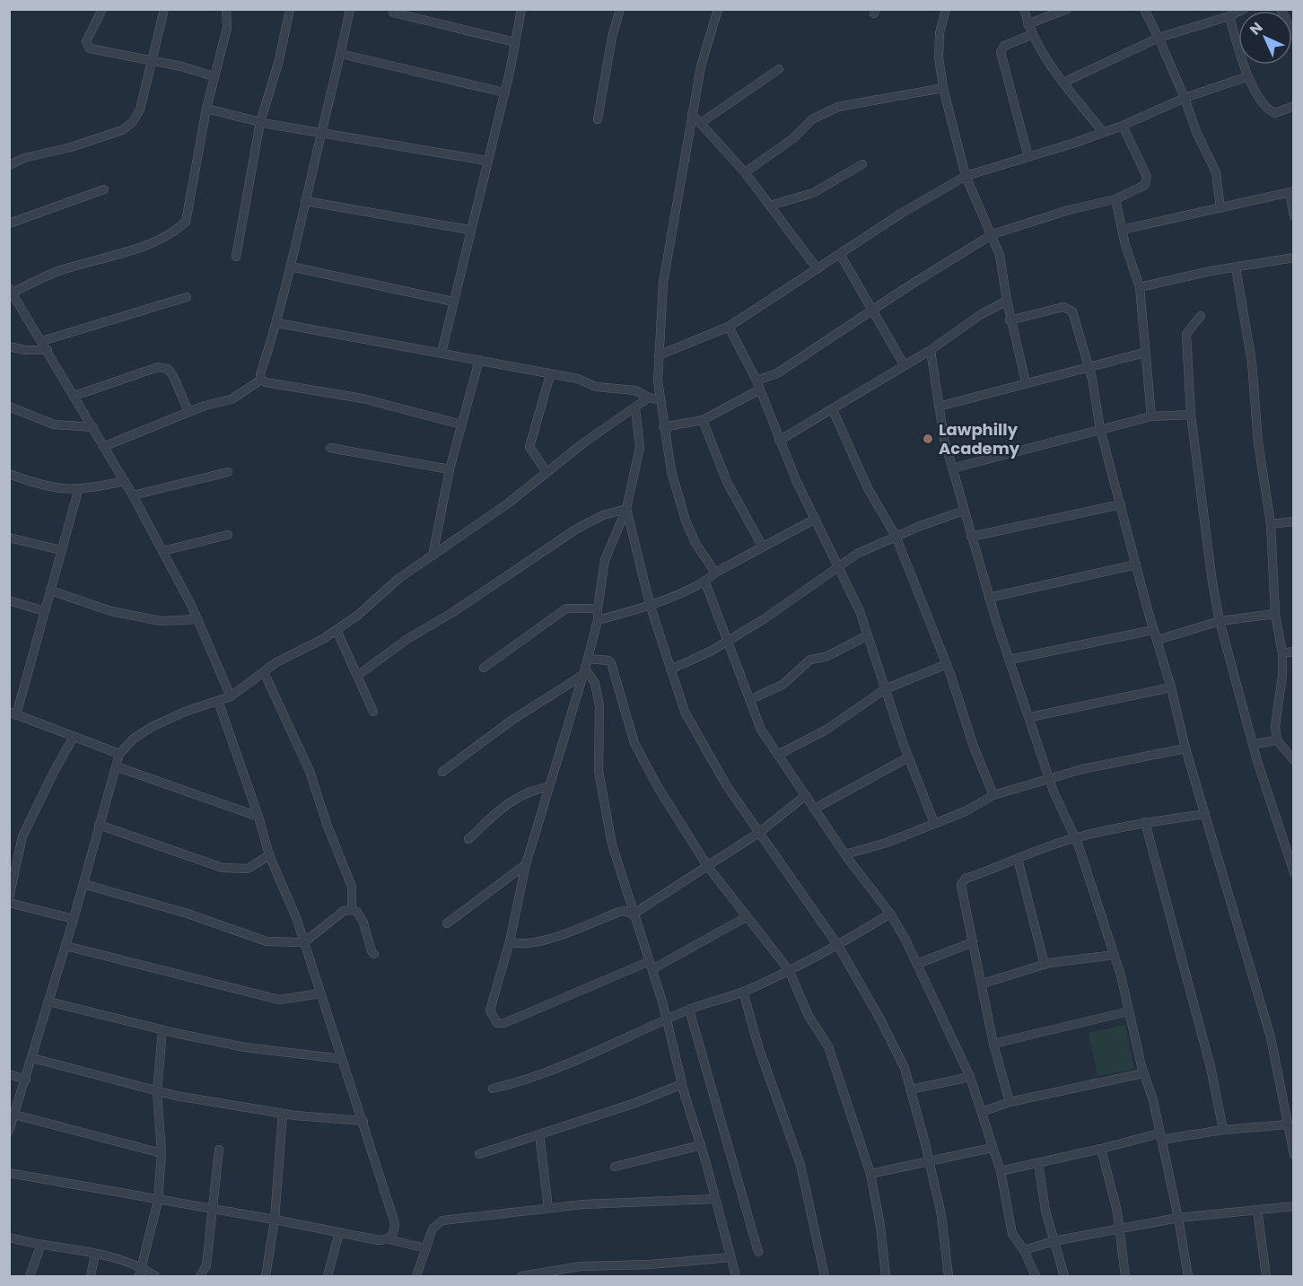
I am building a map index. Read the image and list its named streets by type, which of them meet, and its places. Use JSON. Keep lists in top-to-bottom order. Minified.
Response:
{"places":["Lawphilly Academy"],"north":"top left"}
